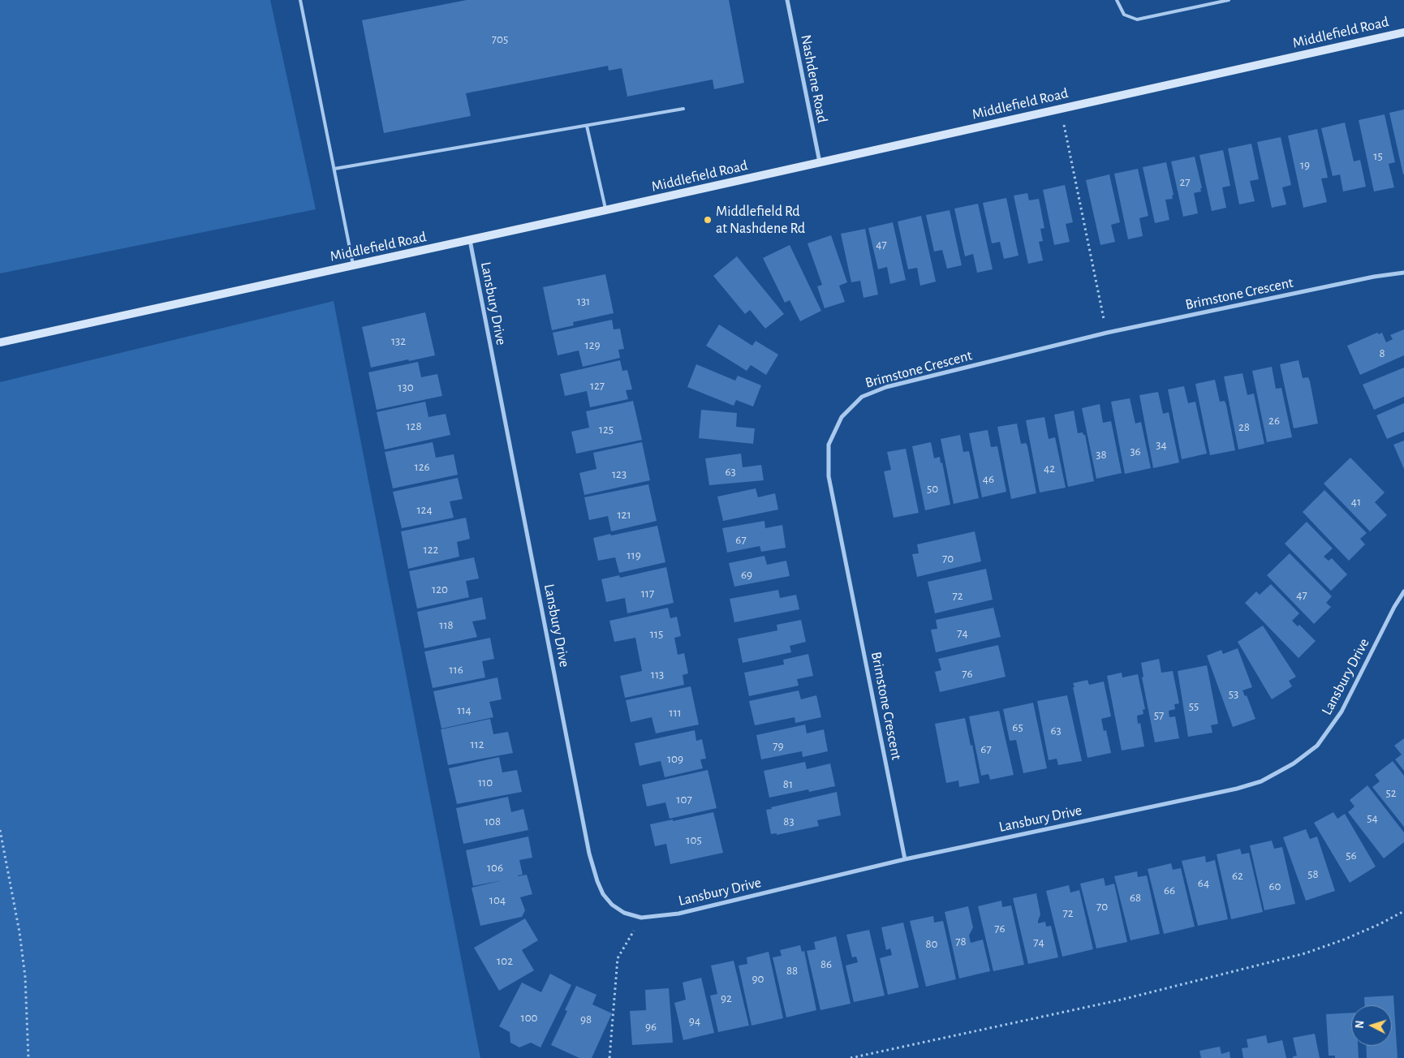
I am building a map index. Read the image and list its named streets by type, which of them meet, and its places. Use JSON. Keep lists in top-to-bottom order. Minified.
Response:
{"streets":{"main road":["Middlefield Road"],"street":["Nashdene Road","Brimstone Crescent","Lansbury Drive"]},"crossings":[["Middlefield Road","Nashdene Road"],["Middlefield Road","Lansbury Drive"],["Brimstone Crescent","Lansbury Drive"]],"places":["Middlefield Rd at Nashdene Rd"],"house_numbers":["705","15","19","27","47","131","132","129","8","127","130","26","128","28","125","34","36","38","126","42","63","123","46","50","41","124","121","67","122","119","70","69","120","117","47","72","118","74","115","116","76","113","53","55","114","111","57","65","63","112","79","67","109","110","81","52","107","54","108","83","105","56","106","58","62","64","60","66","68","104","70","72","76","78","74","80","102","86","88","90","92","100","98","94","96"],"north":"left"}
